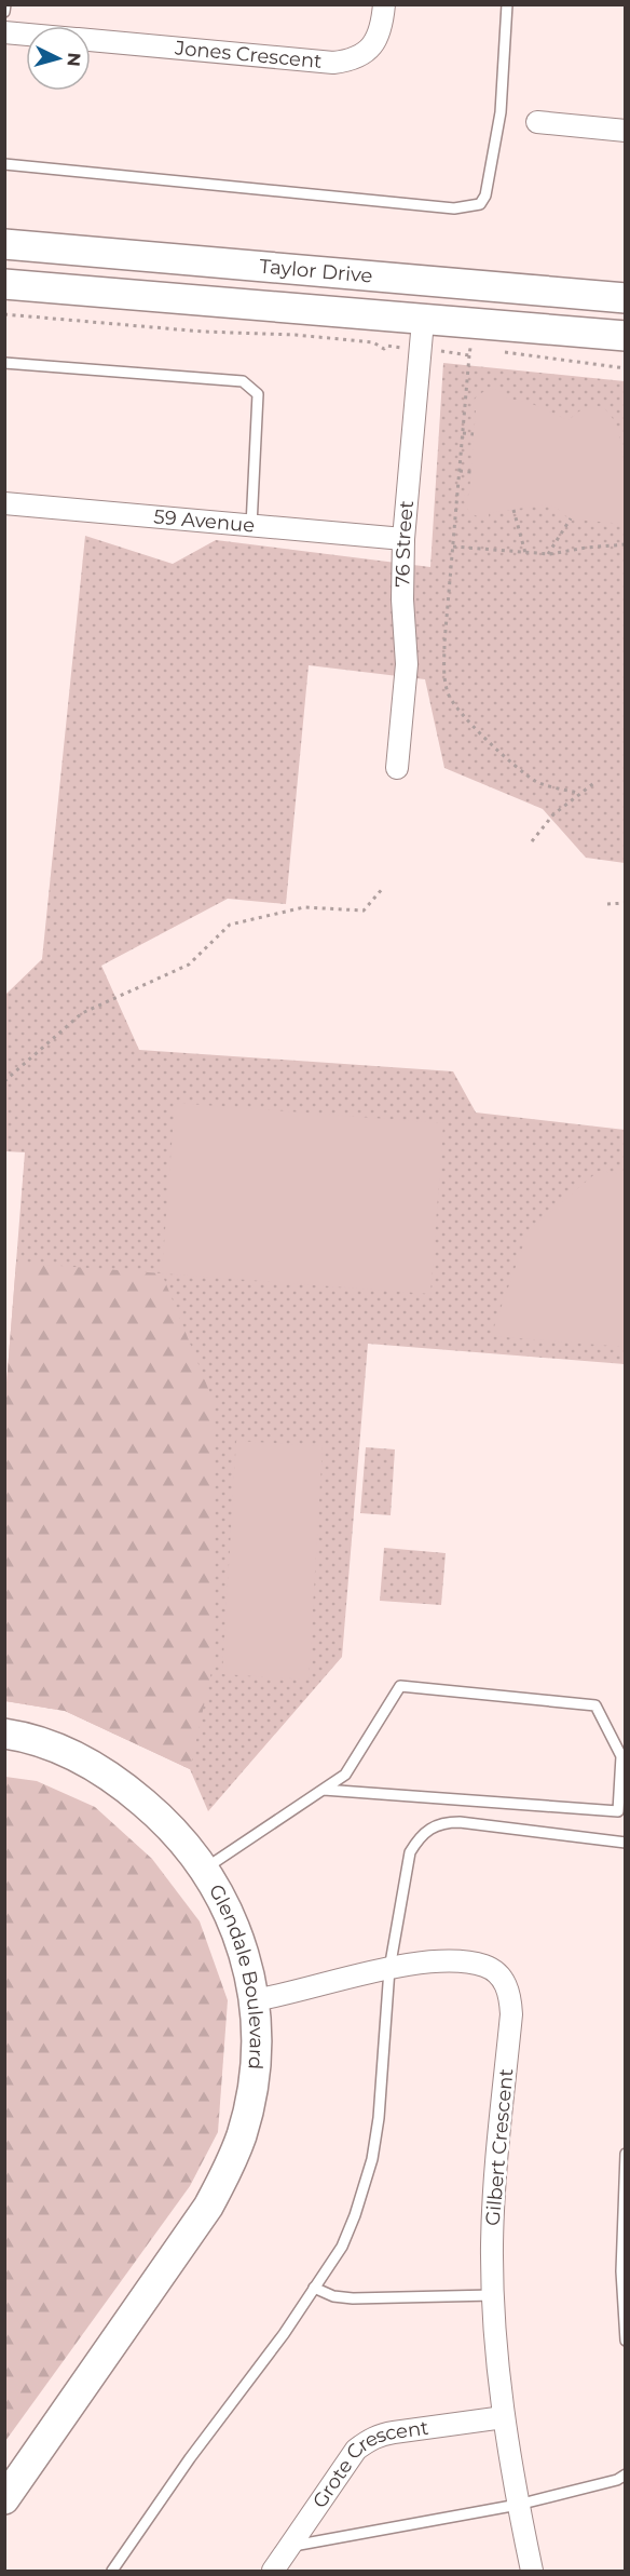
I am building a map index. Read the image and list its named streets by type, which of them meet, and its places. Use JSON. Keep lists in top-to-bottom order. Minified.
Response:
{"streets":{"main road":["Taylor Drive","Glendale Boulevard"],"street":["Jones Crescent","59 Avenue","76 Street","Gilbert Crescent","Grote Crescent"]},"crossings":[["Taylor Drive","76 Street"],["59 Avenue","76 Street"],["Glendale Boulevard","Gilbert Crescent"],["Gilbert Crescent","Grote Crescent"]],"north":"right"}
